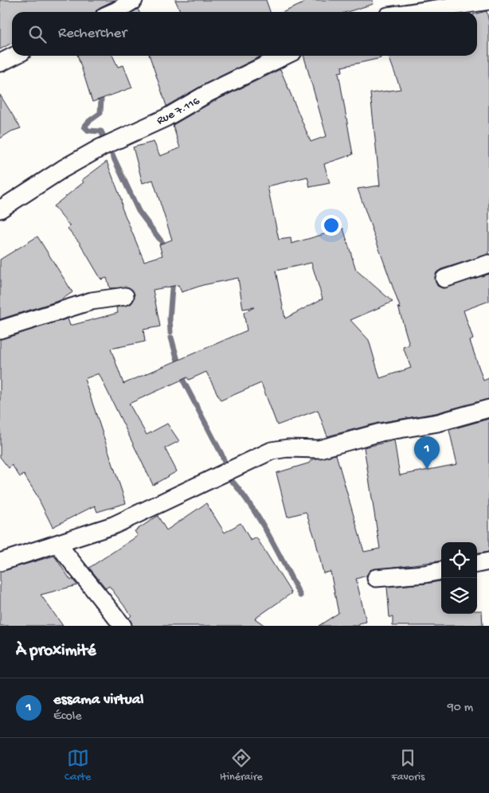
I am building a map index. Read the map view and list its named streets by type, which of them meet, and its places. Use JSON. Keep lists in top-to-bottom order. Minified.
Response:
{"streets":{"street":["Rue 7.116"]},"page":{"search":"Rechercher","pins":"1","heading":"À proximité","list":[{"mark":"1","name":"essama virtual","note":"École","value":"90 m"}],"nav":["Carte","Itinéraire","Favoris"]}}
